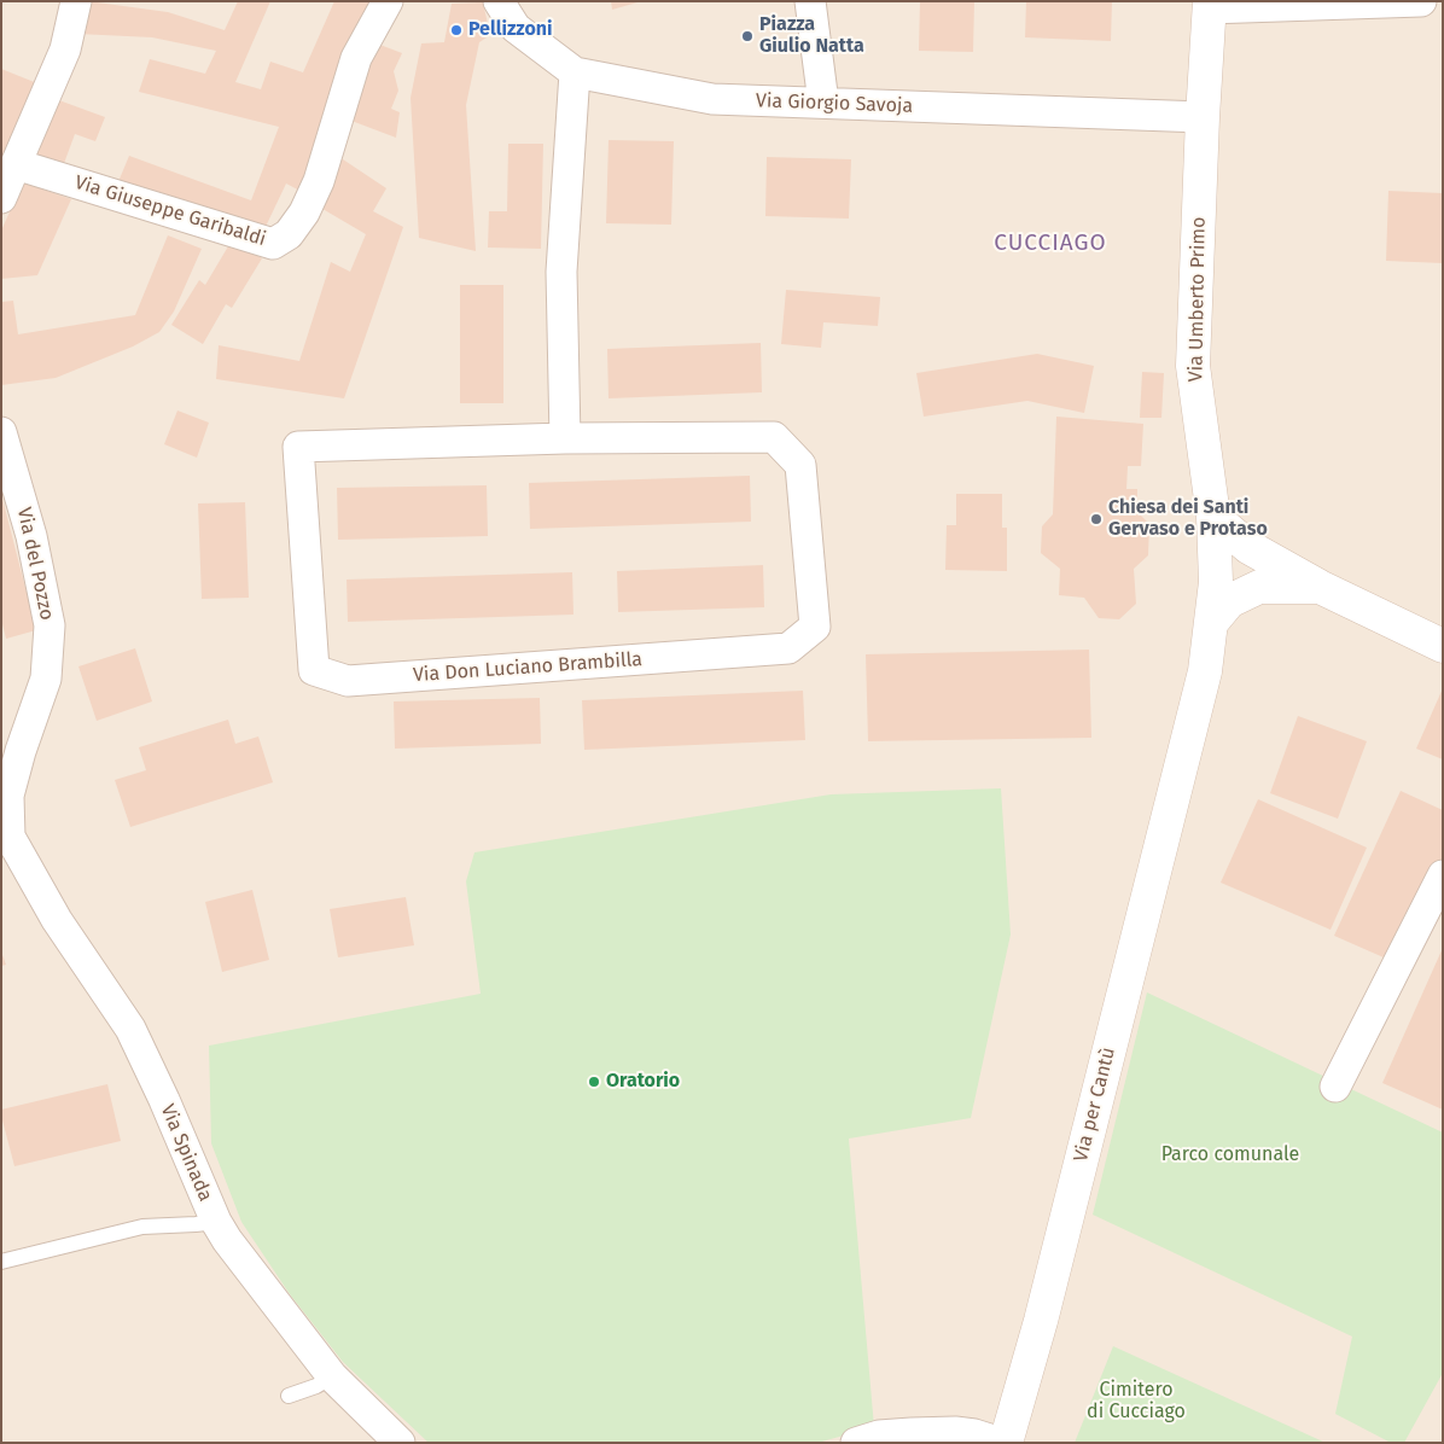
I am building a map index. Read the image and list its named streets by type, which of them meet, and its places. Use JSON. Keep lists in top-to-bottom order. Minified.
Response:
{"streets":{"main road":["Via Umberto Primo","Via per Cantù"],"street":["Via Giorgio Savoja","Via Giuseppe Garibaldi","Via del Pozzo","Via Don Luciano Brambilla","Via Spinada"]},"crossings":[["Via Giorgio Savoja","Via Umberto Primo"],["Via Umberto Primo","Via per Cantù"],["Via del Pozzo","Via Spinada"]],"districts":["CUCCIAGO"],"parks":["Parco comunale","Cimitero di Cucciago"],"places":["Pellizzoni","Piazza Giulio Natta","Chiesa dei Santi Gervaso e Protaso","Oratorio"]}
